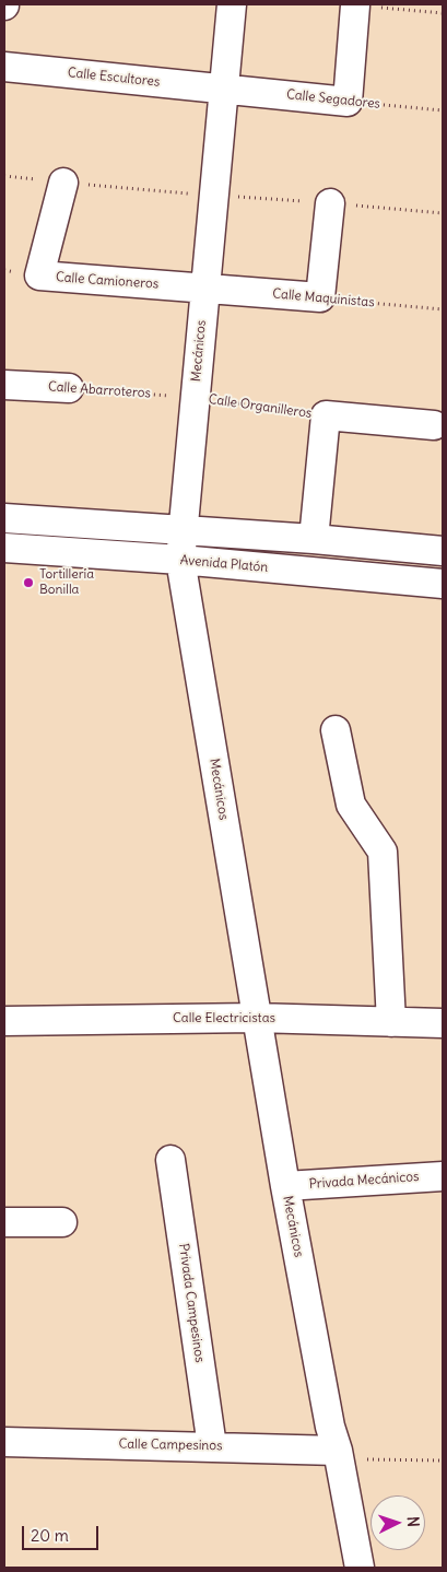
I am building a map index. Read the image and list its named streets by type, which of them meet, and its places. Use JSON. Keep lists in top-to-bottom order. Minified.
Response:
{"streets":{"street":["Calle Escultores","Calle Segadores","Calle Camioneros","Calle Maquinistas","Mecánicos","Calle Abarroteros","Calle Organilleros","Avenida Platón","Calle Electricistas","Privada Mecánicos","Privada Campesinos","Calle Campesinos"]},"crossings":[["Calle Escultores","Calle Segadores"],["Calle Escultores","Mecánicos"],["Calle Segadores","Mecánicos"],["Calle Camioneros","Calle Maquinistas"],["Calle Camioneros","Mecánicos"],["Calle Maquinistas","Mecánicos"],["Mecánicos","Calle Abarroteros"],["Mecánicos","Calle Organilleros"],["Mecánicos","Avenida Platón"],["Mecánicos","Calle Electricistas"],["Mecánicos","Privada Mecánicos"],["Mecánicos","Calle Campesinos"],["Calle Abarroteros","Calle Organilleros"],["Privada Campesinos","Calle Campesinos"]],"places":["Tortillería Bonilla"],"scale_bar":"20 m","north":"right"}
